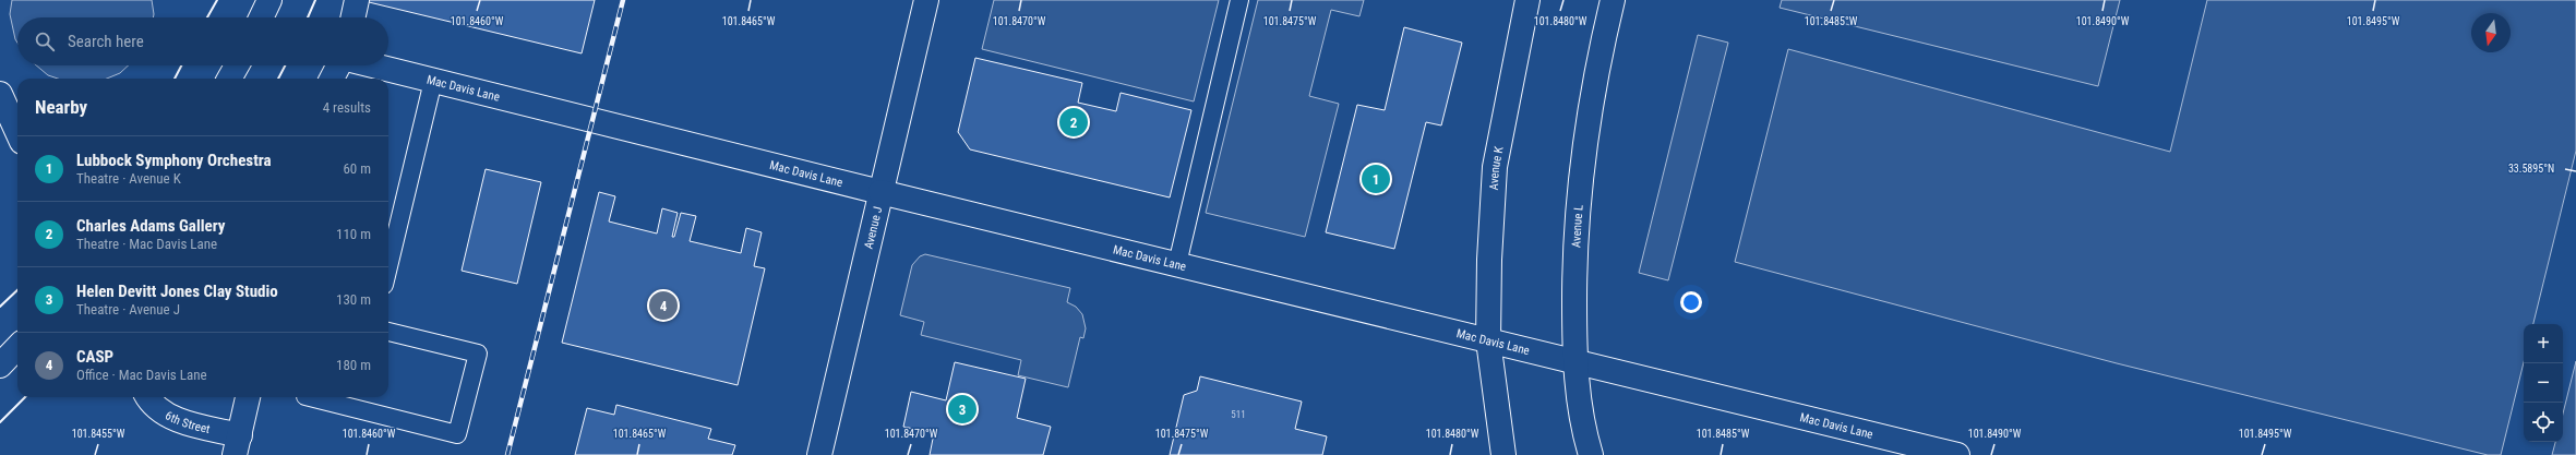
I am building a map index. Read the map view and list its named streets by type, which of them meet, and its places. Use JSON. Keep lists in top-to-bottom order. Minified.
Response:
{"streets":{"street":["Mac Davis Lane","Avenue K","Avenue J","Avenue L","6th Street"]},"crossings":[["Mac Davis Lane","Avenue K"],["Mac Davis Lane","Avenue J"],["Mac Davis Lane","Avenue L"]],"house_numbers":["511"],"north":"bottom","page":{"search":"Search here","heading":["Nearby","4 results"],"pins":["2","1","4","3"],"list":[{"mark":"1","name":"Lubbock Symphony Orchestra","note":"Theatre · Avenue K","value":"60 m"},{"mark":"2","name":"Charles Adams Gallery","note":"Theatre · Mac Davis Lane","value":"110 m"},{"mark":"3","name":"Helen Devitt Jones Clay Studio","note":"Theatre · Avenue J","value":"130 m"},{"mark":"4","name":"CASP","note":"Office · Mac Davis Lane","value":"180 m"}],"map_buttons":["+","−"]},"coordinates":["101.8460°W","101.8465°W","101.8470°W","101.8475°W","101.8480°W","101.8485°W","101.8490°W","101.8495°W","33.5895°N","101.8455°W"]}
